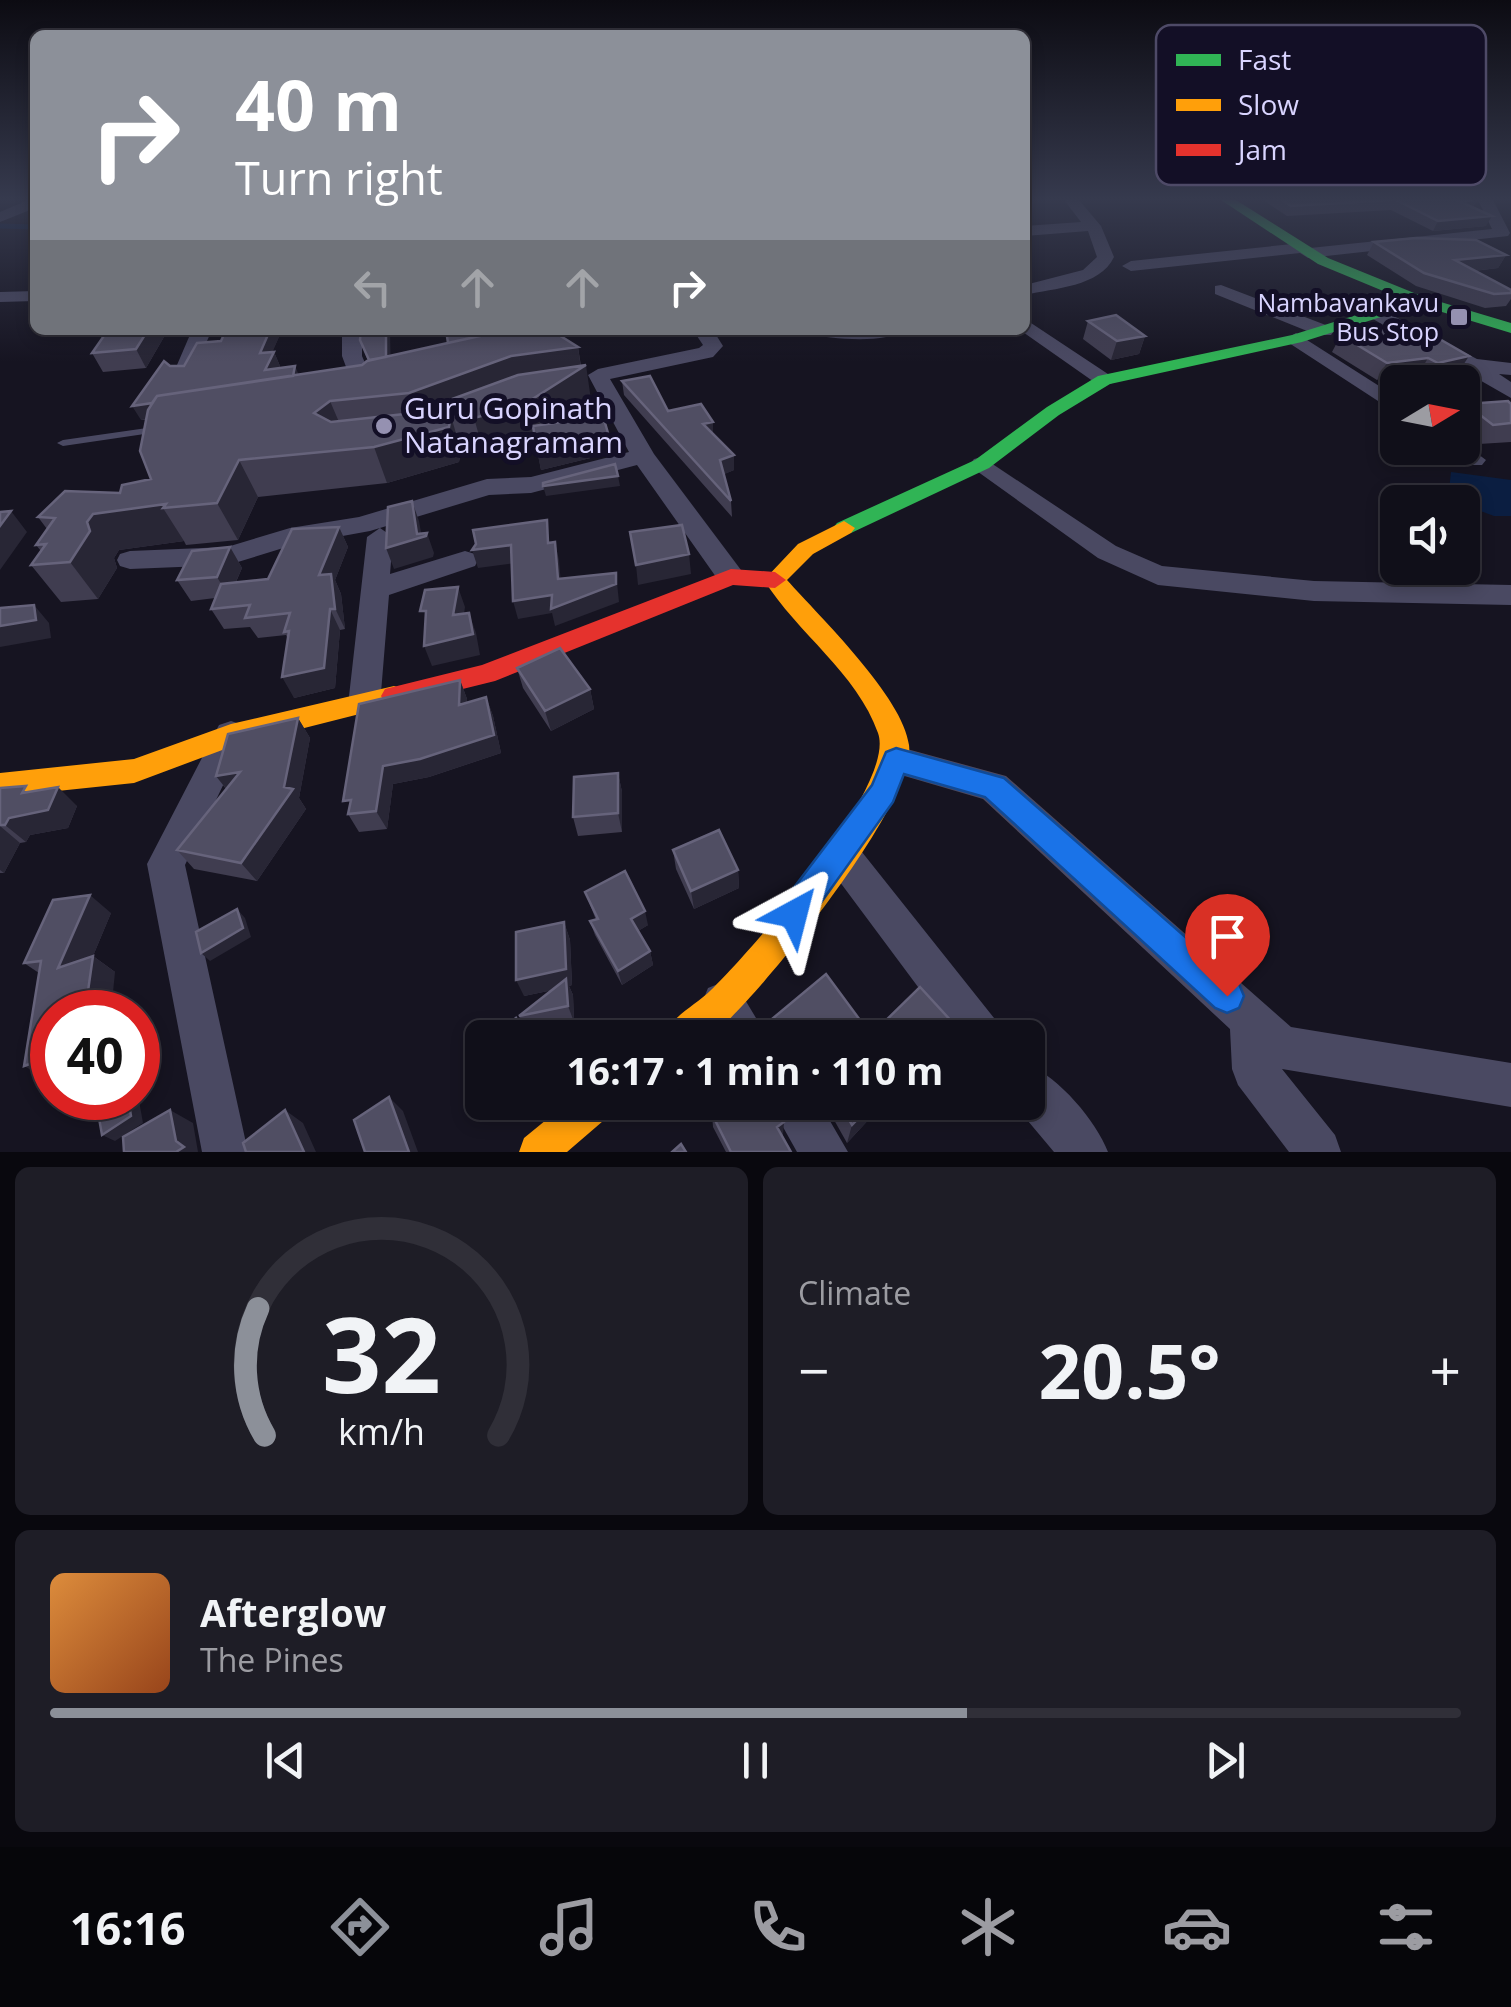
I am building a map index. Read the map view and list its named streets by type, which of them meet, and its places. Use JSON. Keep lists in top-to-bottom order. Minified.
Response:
{"places":{"transit":["Nambavankavu Bus Stop"],"other":["Guru Gopinath Natanagramam"]},"legend":["Fast","Slow","Jam"],"north":"right","page":{"turn":["40 m","Turn right"],"limit":"40","trip":"16:17 · 1 min · 110 m","tile":"Climate","heat":["−","20.5°","+"],"song":["Afterglow","The Pines"],"tabs":"16:16","gauge":["32","km/h"]}}
